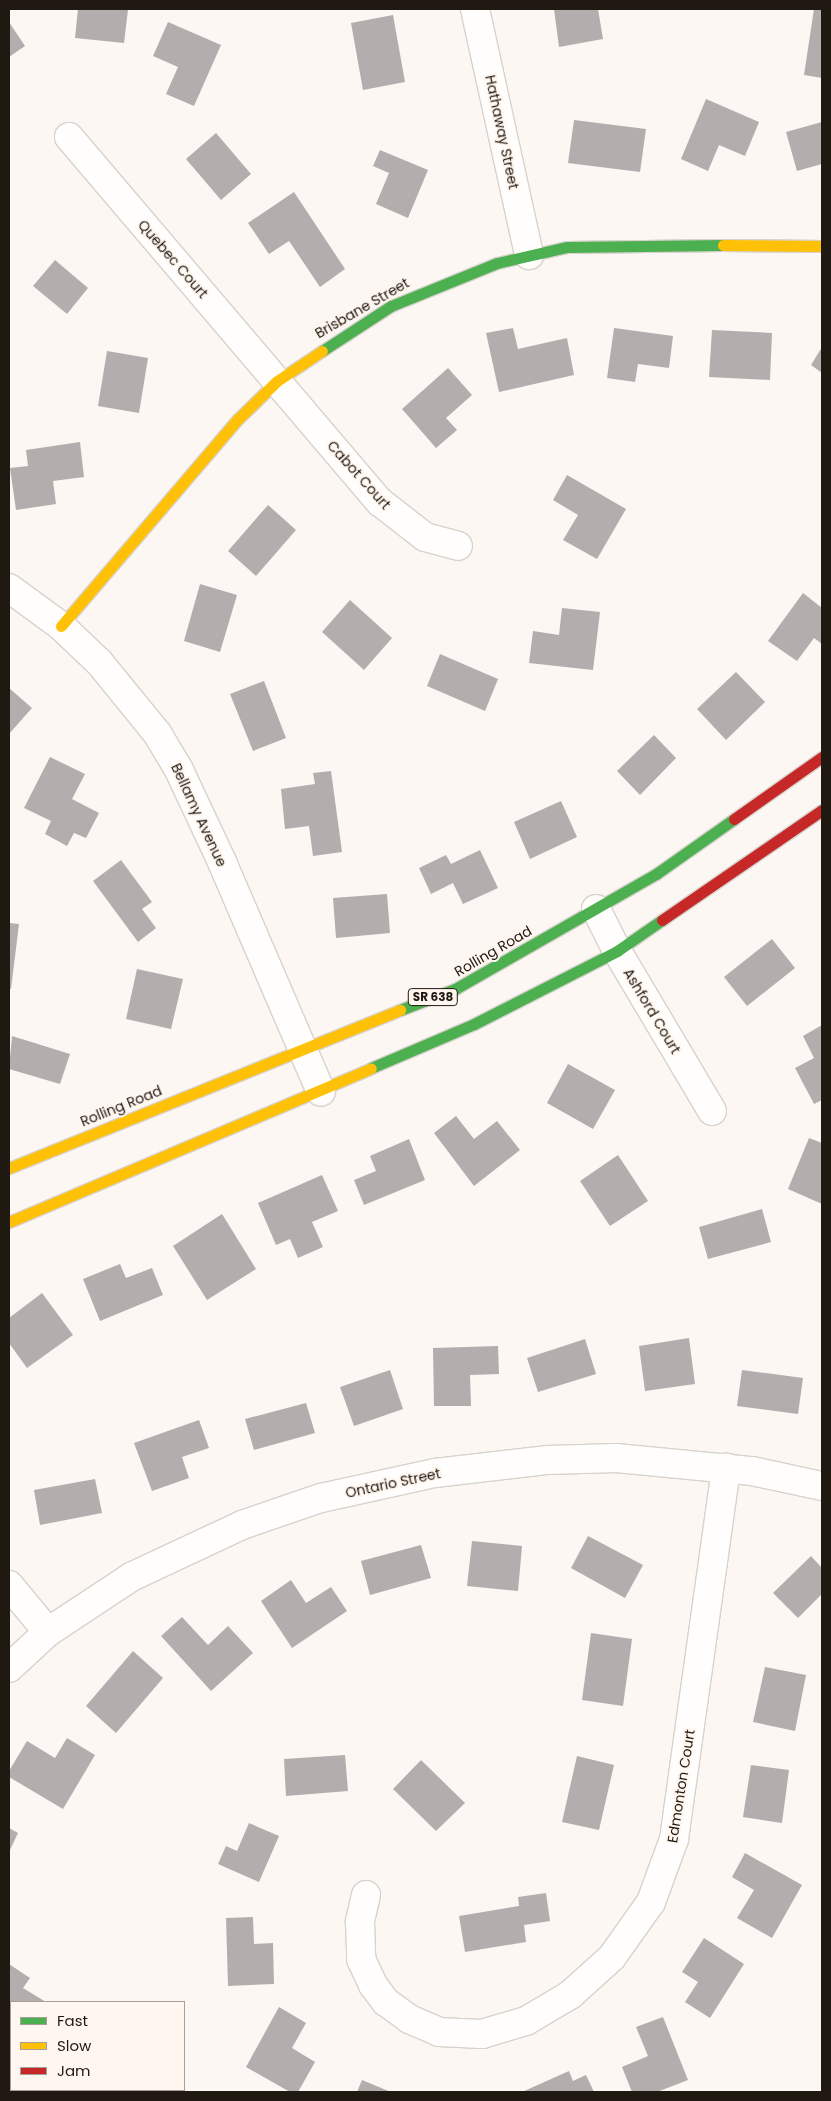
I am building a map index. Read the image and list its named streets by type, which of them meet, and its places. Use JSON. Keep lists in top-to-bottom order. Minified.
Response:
{"streets":{"main road":["Brisbane Street","Rolling Road","SR 638"],"street":["Hathaway Street","Quebec Court","Cabot Court","Bellamy Avenue","Ashford Court","Ontario Street","Edmonton Court"]},"crossings":[["Hathaway Street","Brisbane Street"],["Quebec Court","Brisbane Street"],["Quebec Court","Cabot Court"],["Brisbane Street","Cabot Court"],["Brisbane Street","Bellamy Avenue"],["Bellamy Avenue","Rolling Road"],["Rolling Road","Ashford Court"],["Ontario Street","Edmonton Court"]],"legend":["Fast","Slow","Jam"]}
